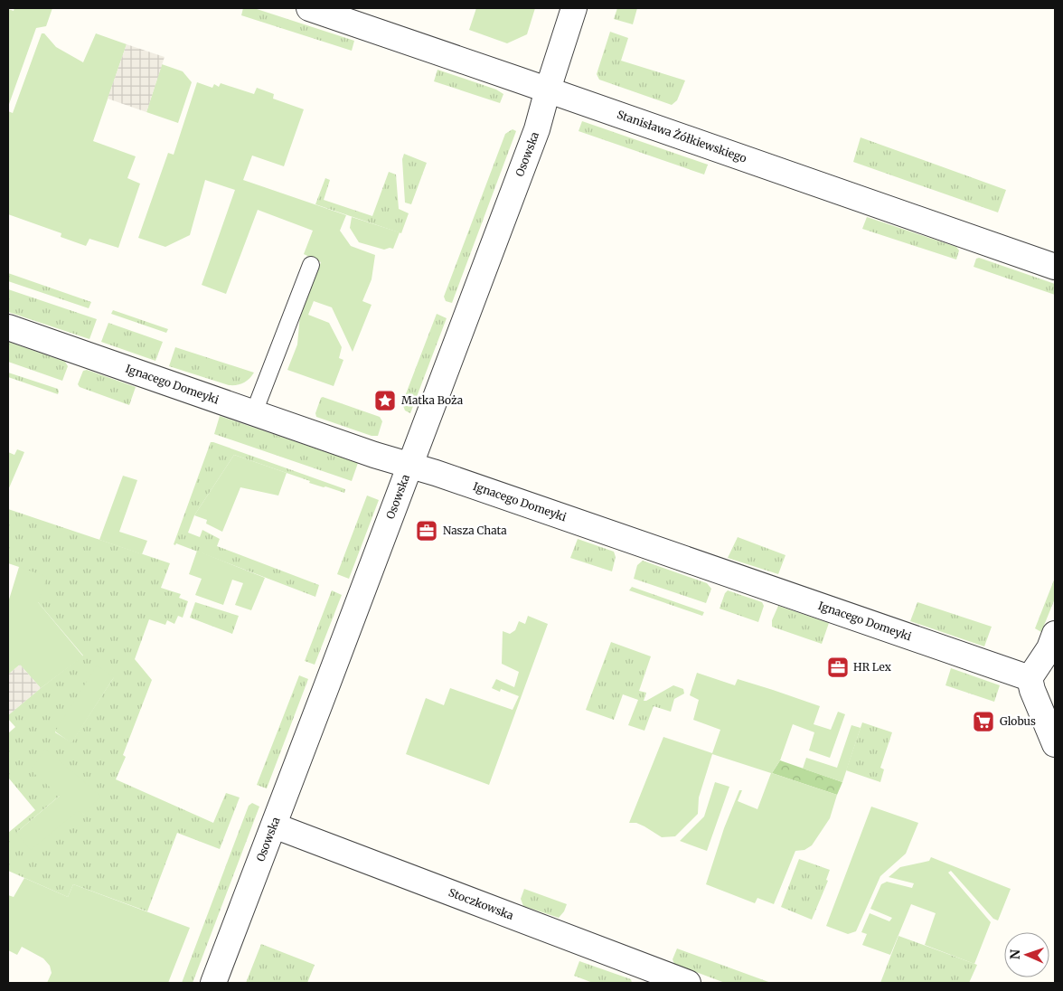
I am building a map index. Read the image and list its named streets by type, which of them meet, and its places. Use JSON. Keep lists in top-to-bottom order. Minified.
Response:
{"streets":{"street":["Stanisława Żółkiewskiego","Osowska","Ignacego Domeyki","Stoczkowska"]},"crossings":[["Stanisława Żółkiewskiego","Osowska"],["Osowska","Ignacego Domeyki"],["Osowska","Stoczkowska"]],"places":{"place":["Matka Boża"],"office":["Nasza Chata","HR Lex"],"supermarket":["Globus"]},"north":"left"}
